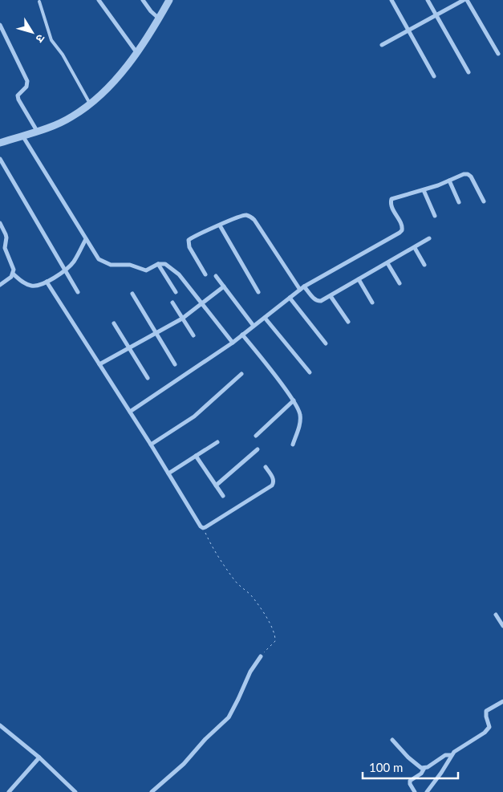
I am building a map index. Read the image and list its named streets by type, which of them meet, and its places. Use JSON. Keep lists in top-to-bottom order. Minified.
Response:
{"scale_bar":"100 m","north":"bottom right"}
